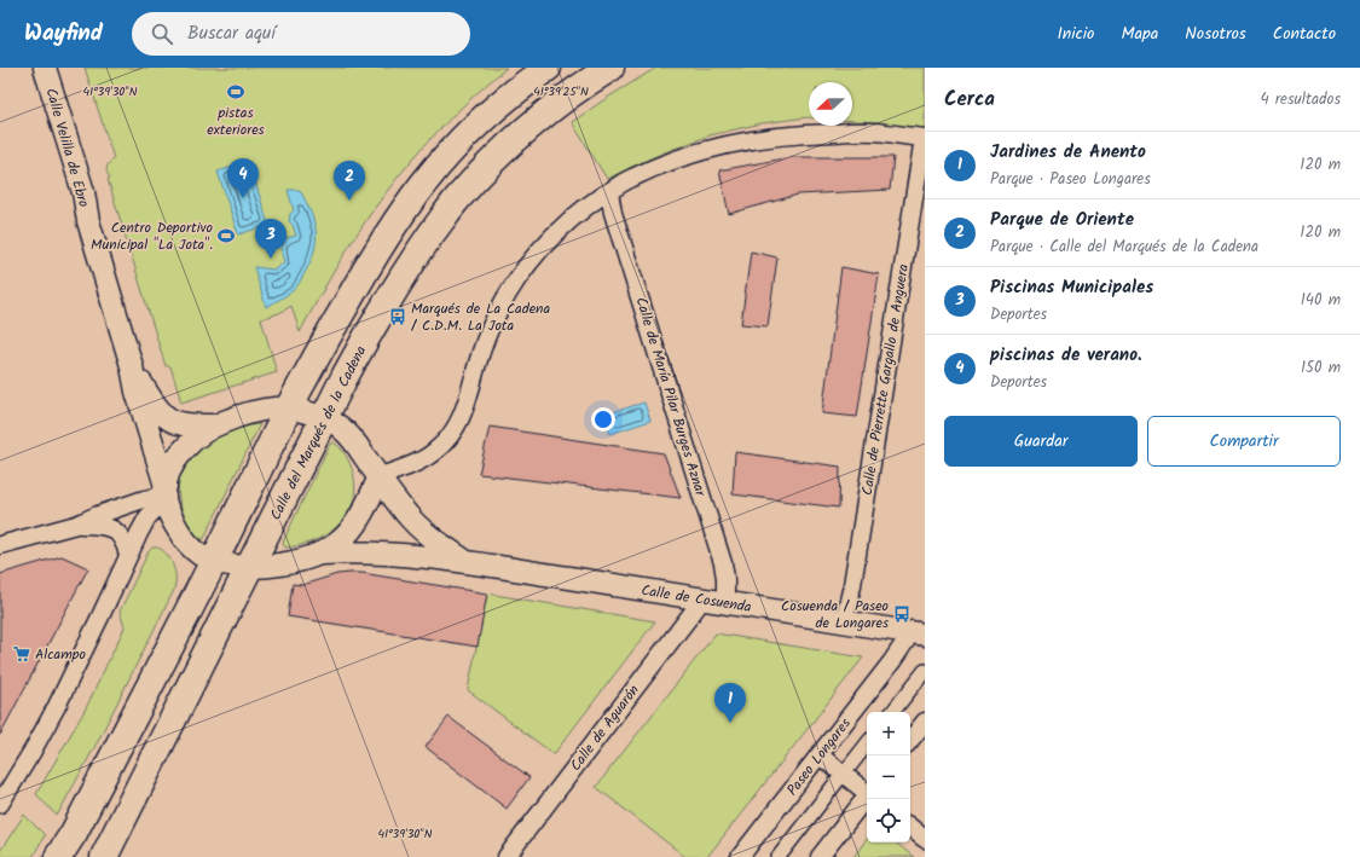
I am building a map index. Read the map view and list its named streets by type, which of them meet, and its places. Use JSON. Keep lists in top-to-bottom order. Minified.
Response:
{"streets":{"main road":["Calle del Marqués de la Cadena"],"street":["Calle Velilla de Ebro","Calle de Pierrette Gargallo de Anguera","Calle de María Pilar Burges Aznar","Calle de Cosuenda","Calle de Aguarón","Paseo Longares"]},"crossings":[["Calle de Pierrette Gargallo de Anguera","Calle de Cosuenda"],["Calle de María Pilar Burges Aznar","Calle de Cosuenda"],["Calle del Marqués de la Cadena","Calle de Cosuenda"],["Calle de Cosuenda","Calle de Aguarón"],["Calle de Cosuenda","Paseo Longares"]],"places":{"sports":["pistas exteriores","Centro Deportivo Municipal \"La Jota\"."],"bus stop":["Marqués de La Cadena / C.D.M. La Jota","Cosuenda / Paseo de Longares"],"supermarket":["Alcampo"]},"north":"left","page":{"header":"Wayfind","search":"Buscar aquí","nav":["Inicio","Mapa","Nosotros","Contacto"],"heading":["Cerca","4 resultados"],"list":[{"mark":"1","name":"Jardines de Anento","note":"Parque · Paseo Longares","value":"120 m"},{"mark":"2","name":"Parque de Oriente","note":"Parque · Calle del Marqués de la Cadena","value":"120 m"},{"mark":"3","name":"Piscinas Municipales","note":"Deportes","value":"140 m"},{"mark":"4","name":"piscinas de verano.","note":"Deportes","value":"150 m"}],"pins":["4","2","3","1"],"buttons":["Guardar","Compartir"],"map_buttons":["+","−"]},"coordinates":["41°39'30\"N","41°39'25\"N"]}
